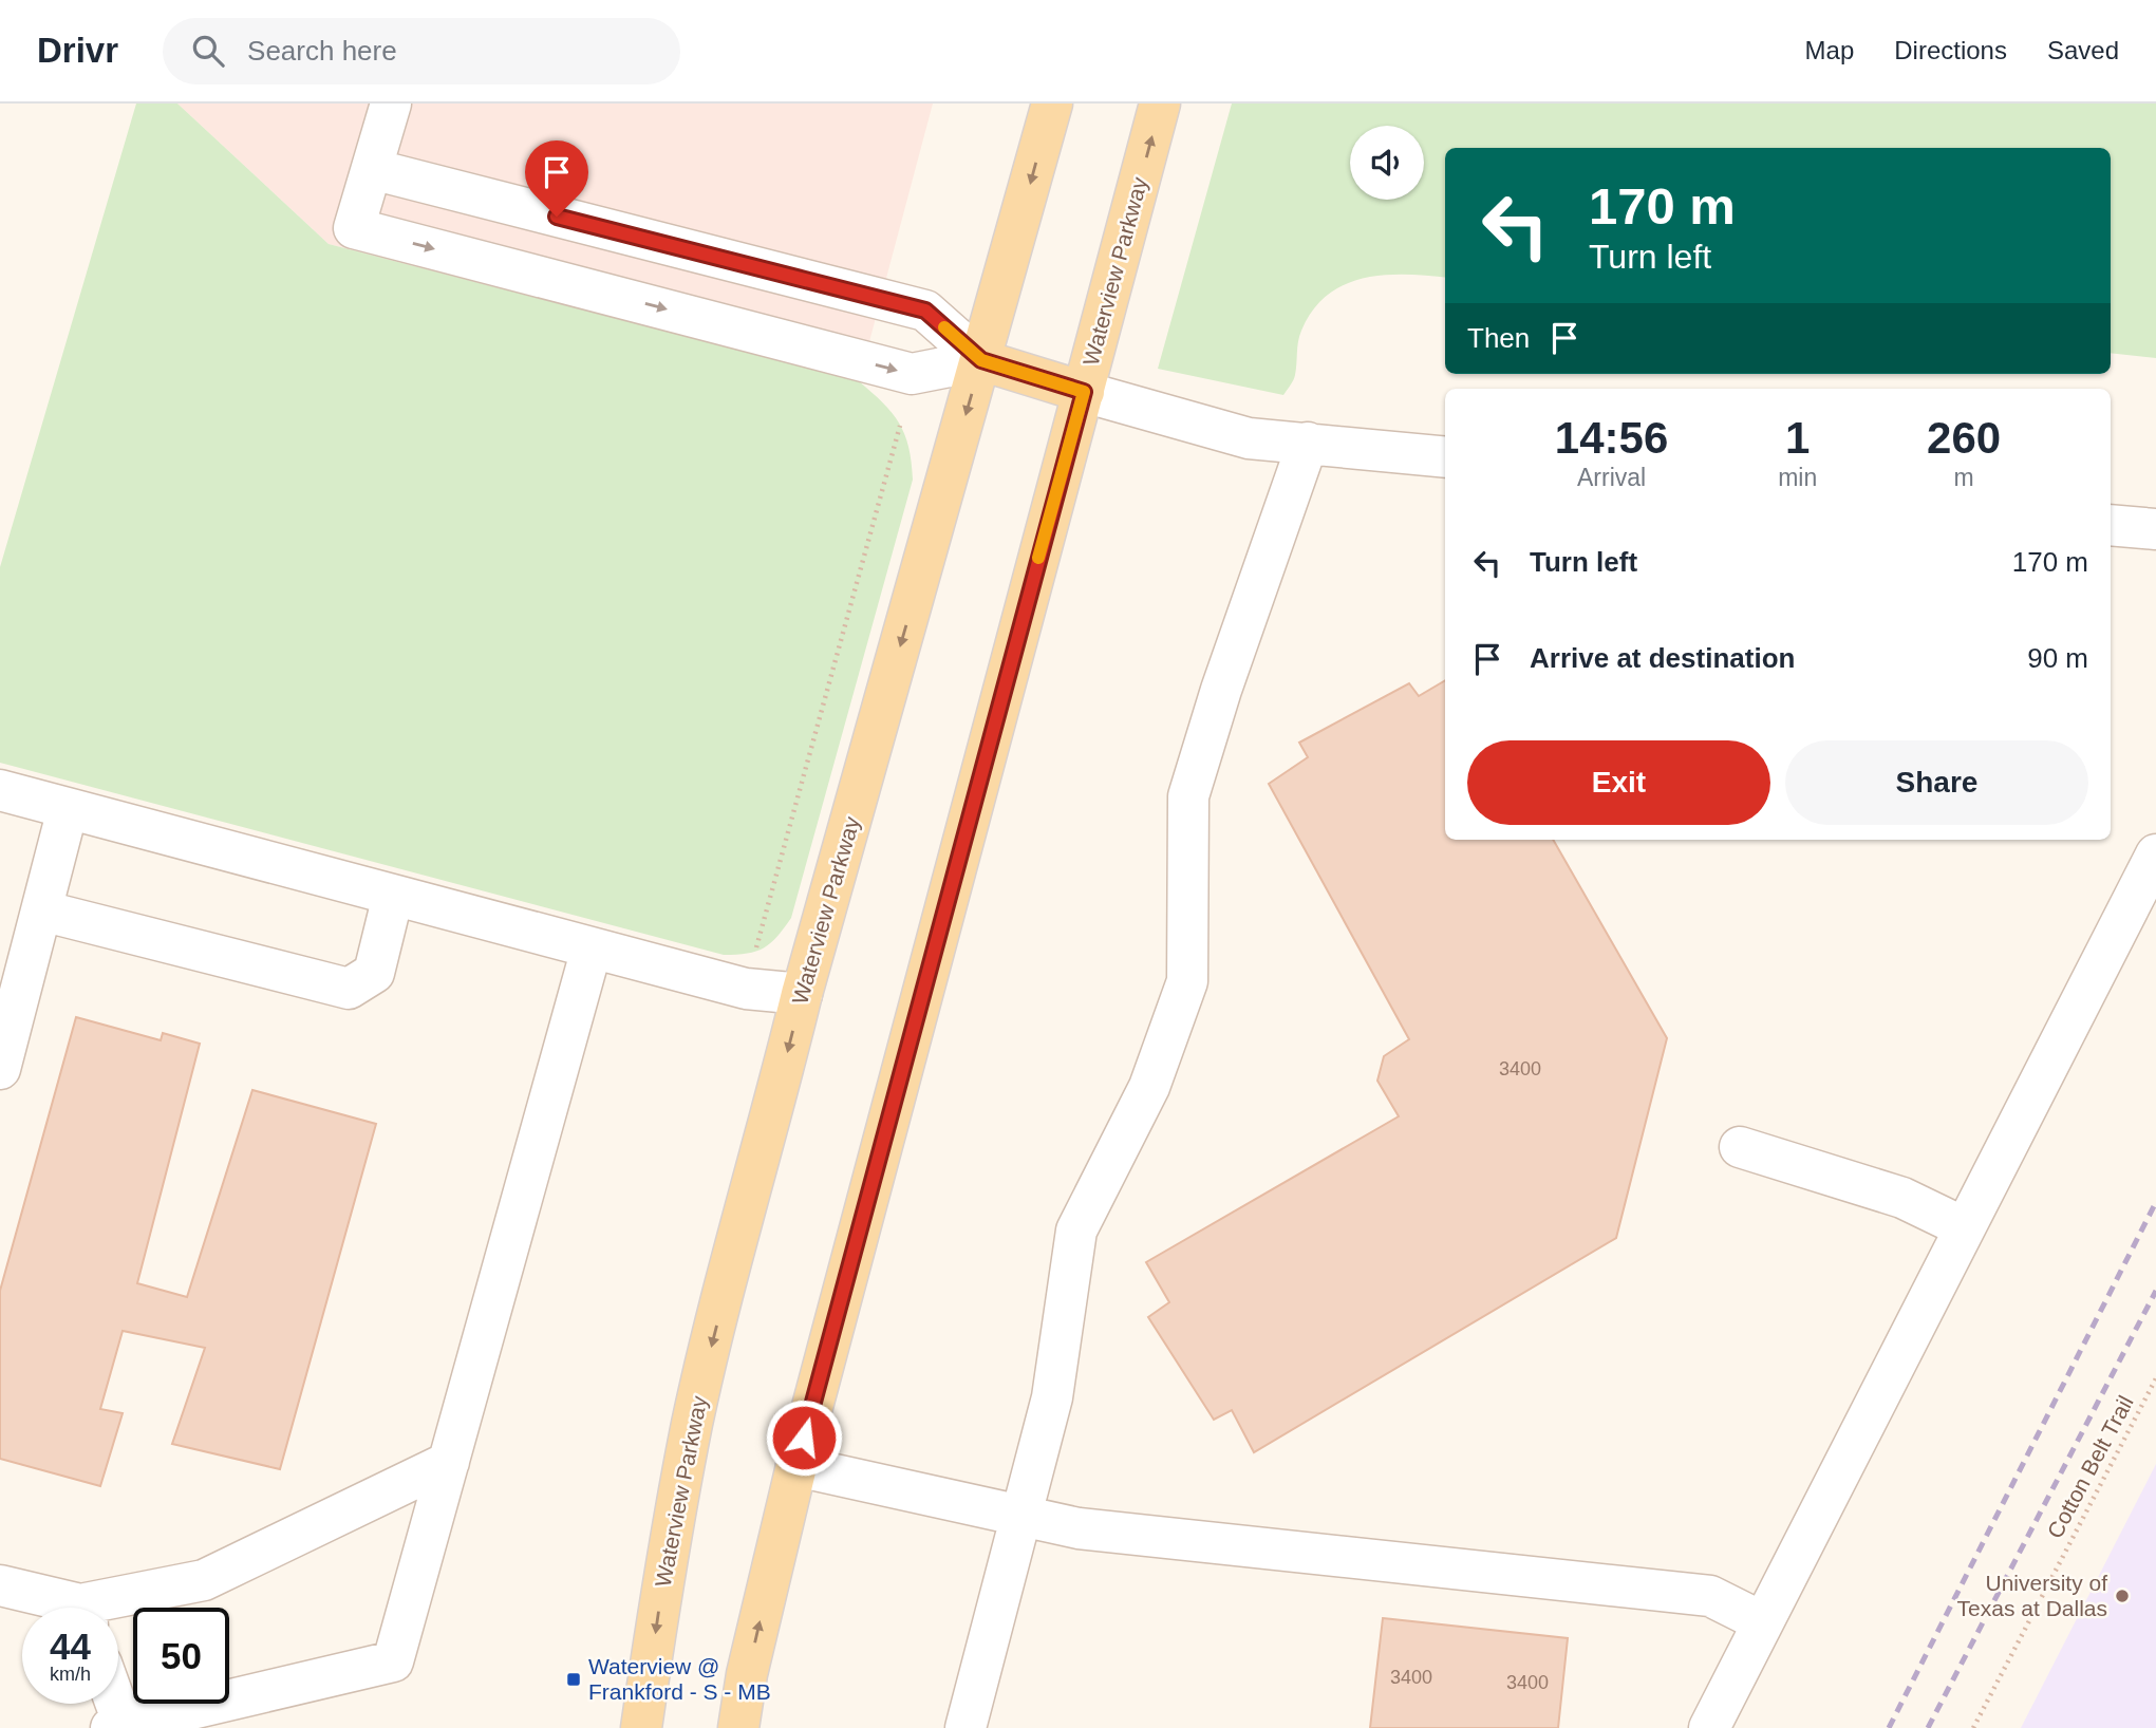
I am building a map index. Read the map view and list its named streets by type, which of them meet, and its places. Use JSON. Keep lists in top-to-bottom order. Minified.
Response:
{"streets":{"main road":["Waterview Parkway"],"path":["Cotton Belt Trail"]},"places":{"other":["University of Texas at Dallas"],"transit":["Waterview @ Frankford - S - MB"]},"house_numbers":["3400","3400","3400"],"page":{"header":"Drivr","search":"Search here","nav":["Map","Directions","Saved"],"turn":["170 m","Turn left"],"then":"Then","eta":["14:56","Arrival","1","min","260","m"],"list":[{"name":"Turn left","value":"170 m"},{"name":"Arrive at destination","value":"90 m"}],"buttons":["Exit","Share"],"speed":"44 km/h","limit":"50"}}
